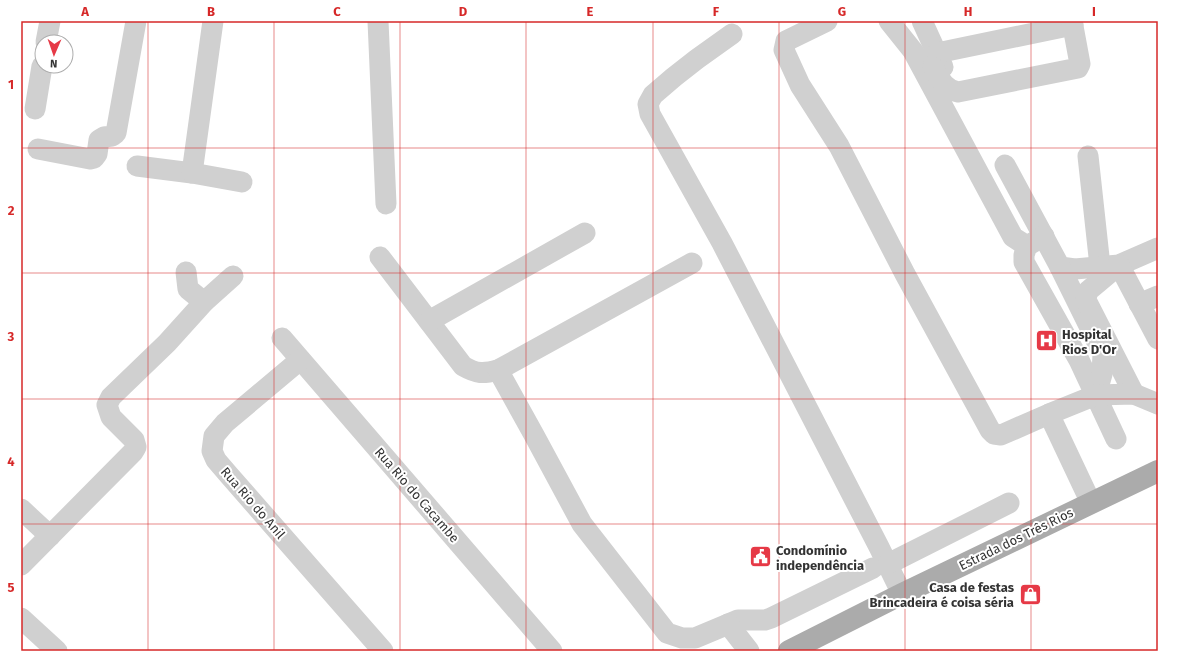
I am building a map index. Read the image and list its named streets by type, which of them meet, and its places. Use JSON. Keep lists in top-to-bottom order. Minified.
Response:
{"streets":{"main road":["Estrada dos Três Rios"],"street":["Rua Rio do Cacambe","Rua Rio do Anil"]},"crossings":[["Rua Rio do Cacambe","Rua Rio do Anil"]],"places":{"hospital":["Hospital Rios D'Or"],"public building":["Condomínio independência"],"shop":["Casa de festas Brincadeira é coisa séria"]},"north":"bottom","grid":{"columns":["A","B","C","D","E","F","G","H","I"],"rows":["1","2","3","4","5"]}}
